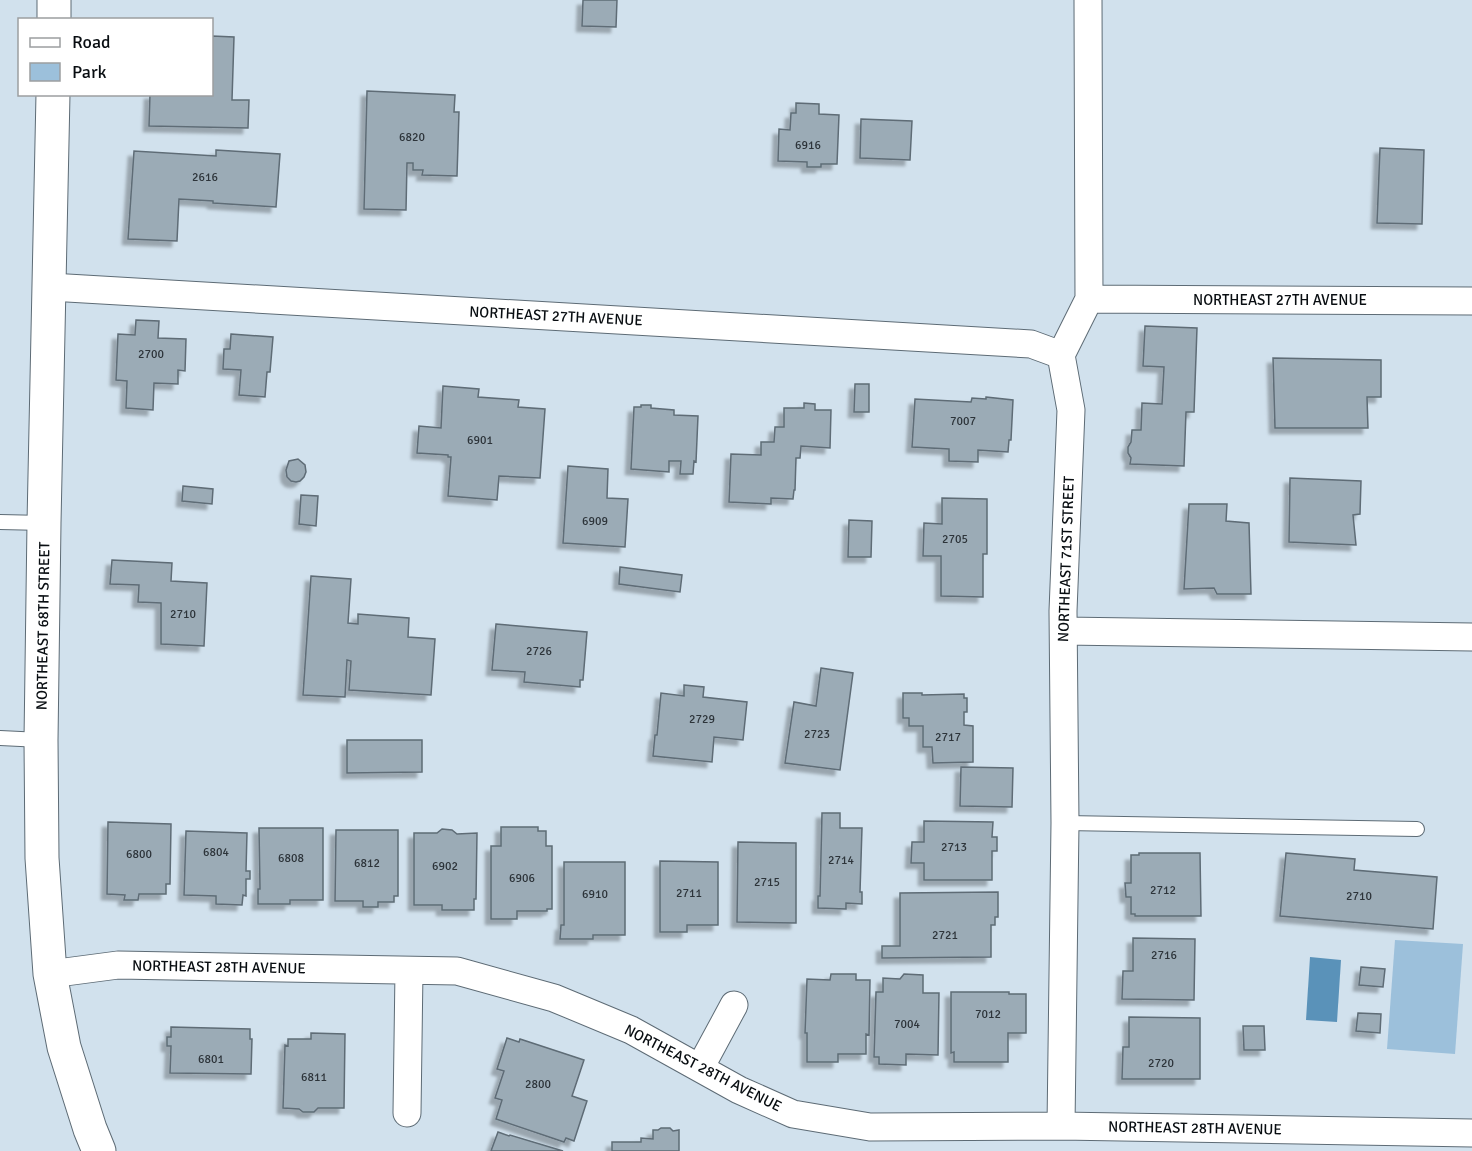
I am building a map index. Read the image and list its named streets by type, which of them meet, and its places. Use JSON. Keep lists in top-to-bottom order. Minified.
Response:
{"streets":{"street":["NORTHEAST 27TH AVENUE","NORTHEAST 71ST STREET","NORTHEAST 68TH STREET","NORTHEAST 28TH AVENUE"]},"crossings":[["NORTHEAST 27TH AVENUE","NORTHEAST 71ST STREET"],["NORTHEAST 27TH AVENUE","NORTHEAST 68TH STREET"],["NORTHEAST 71ST STREET","NORTHEAST 28TH AVENUE"],["NORTHEAST 68TH STREET","NORTHEAST 28TH AVENUE"]],"house_numbers":["6820","6916","2616","2700","7007","6901","6909","2705","2710","2726","2729","2723","2717","2713","6804","6800","6808","2714","6812","6902","6906","2715","2712","2711","6910","2710","2721","2716","7012","7004","6801","2720","6811","2800"],"legend":["Road","Park"]}
